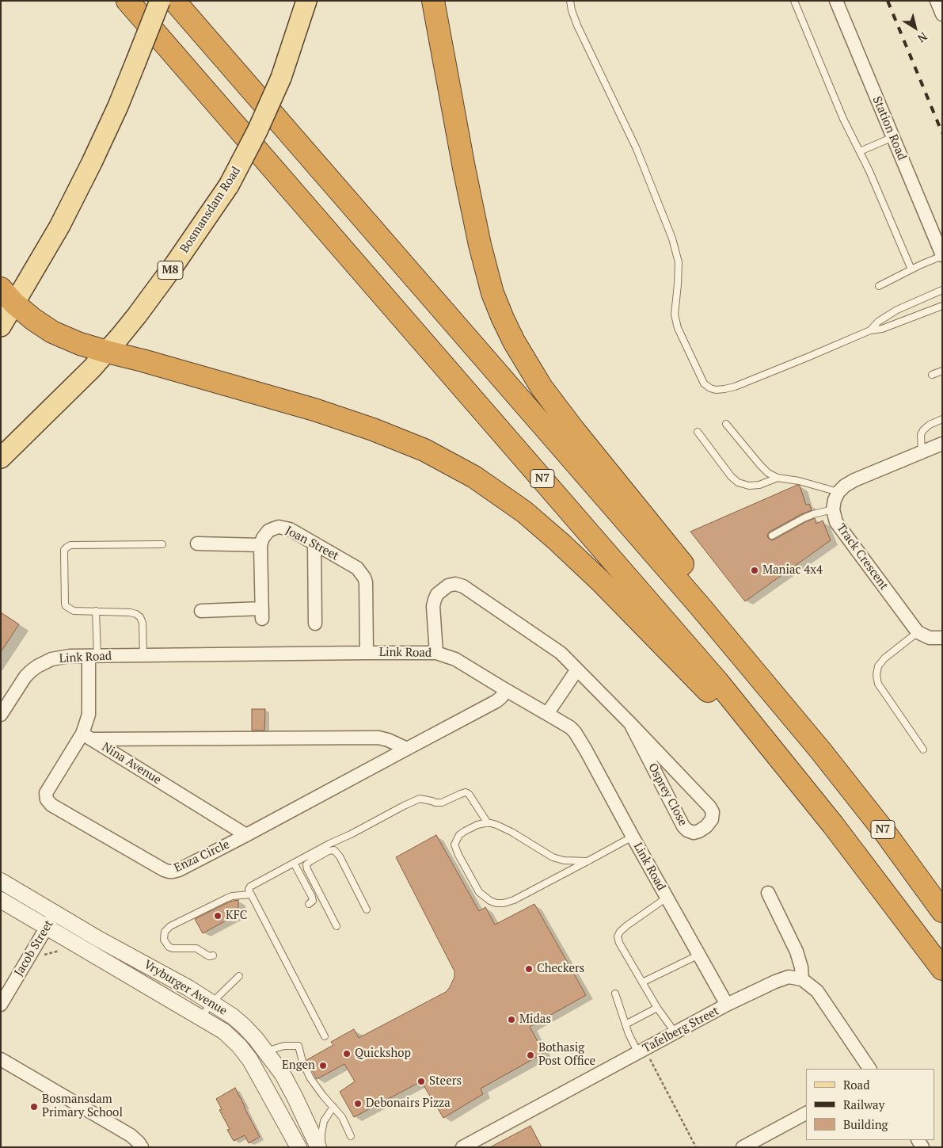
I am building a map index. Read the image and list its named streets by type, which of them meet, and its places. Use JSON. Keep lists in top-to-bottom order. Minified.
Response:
{"streets":{"highway":["N7"],"main road":["Bosmansdam Road","M8"],"street":["Station Road","Joan Street","Track Crescent","Link Road","Nina Avenue","Osprey Close","Enza Circle","Jacob Street","Vryburger Avenue","Tafelberg Street"]},"crossings":[["Joan Street","Link Road"],["Link Road","Osprey Close"],["Link Road","Enza Circle"],["Link Road","Tafelberg Street"],["Nina Avenue","Enza Circle"],["Jacob Street","Vryburger Avenue"]],"places":["Maniac 4x4","KFC","Checkers","Midas","Quickshop","Bothasig Post Office","Engen","Steers","Debonairs Pizza","Bosmansdam Primary School"],"legend":["Road","Railway","Building"],"north":"bottom right"}
